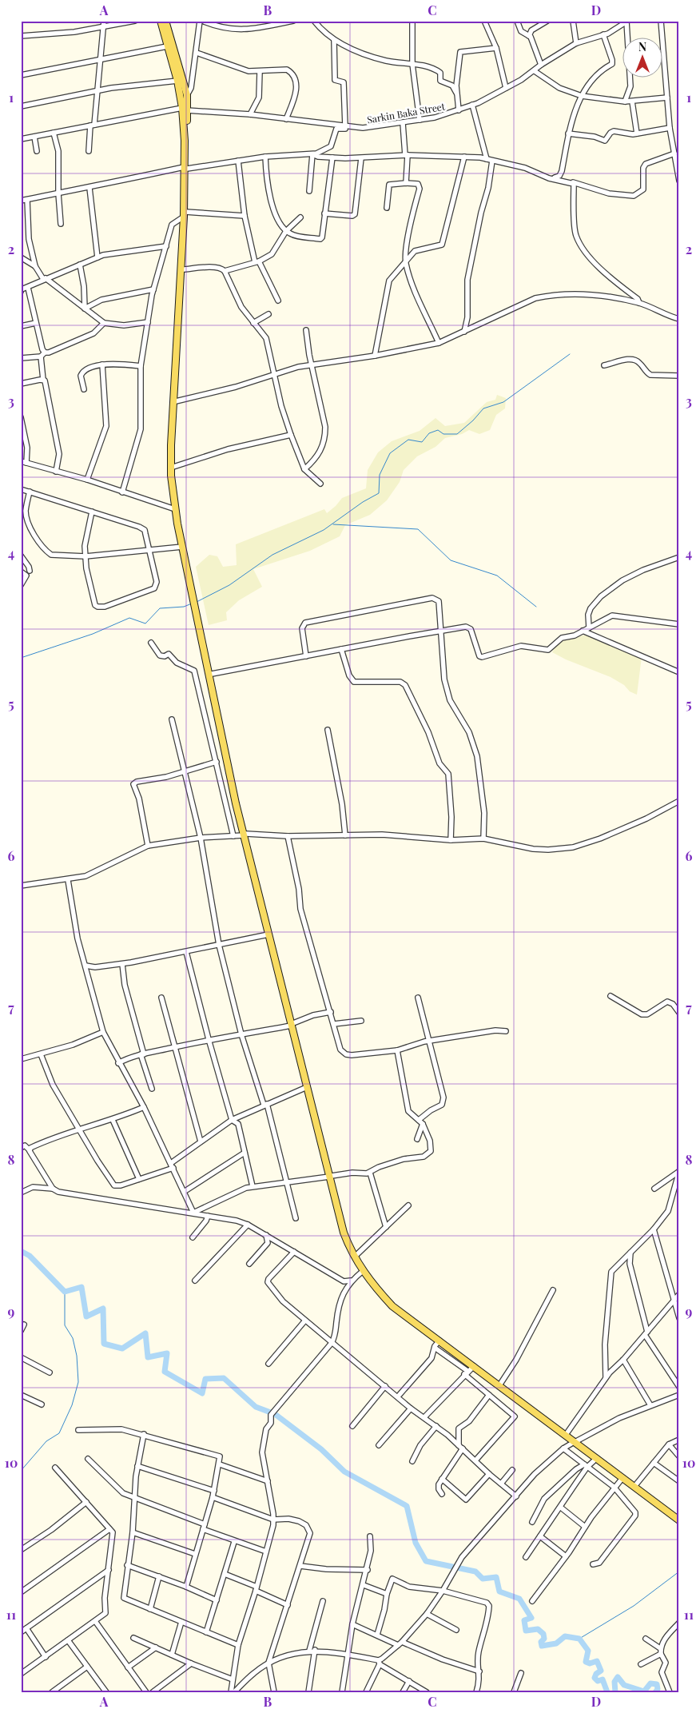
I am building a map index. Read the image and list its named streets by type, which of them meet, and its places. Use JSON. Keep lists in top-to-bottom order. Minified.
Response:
{"streets":{"street":["Sarkin Baka Street"]},"north":"top","grid":{"columns":["A","B","C","D"],"rows":["1","2","3","4","5","6","7","8","9","10","11"]}}
